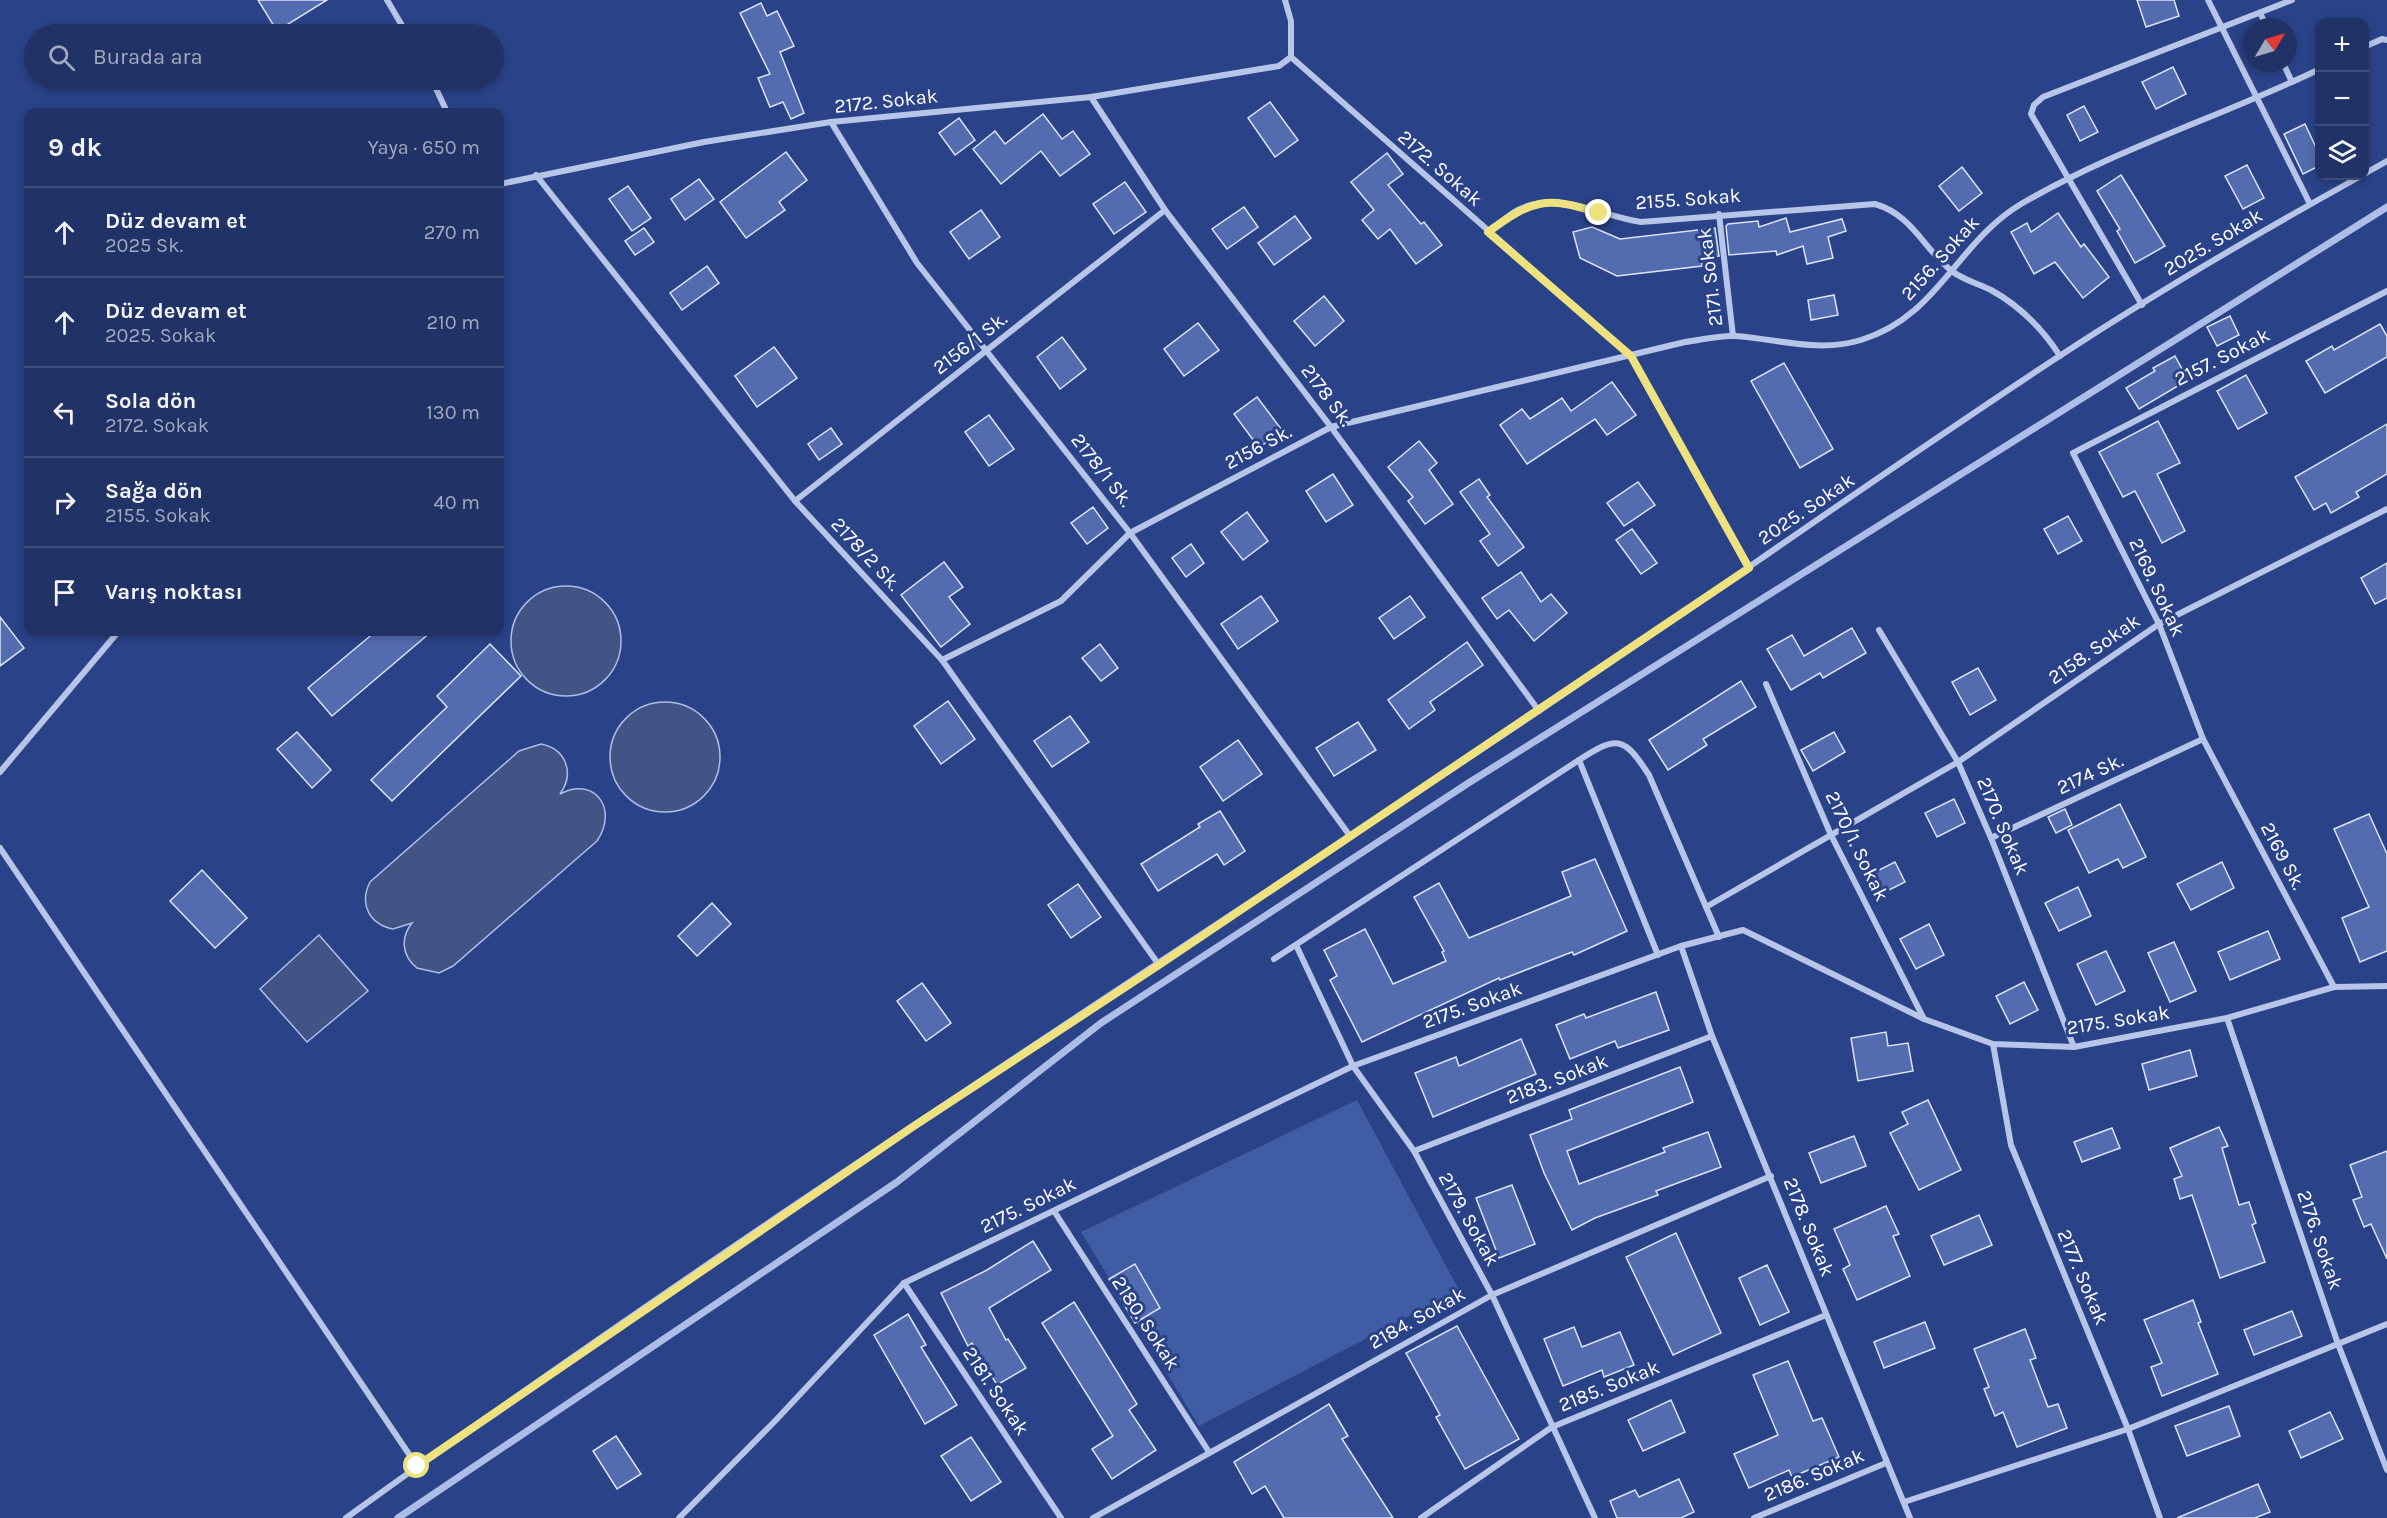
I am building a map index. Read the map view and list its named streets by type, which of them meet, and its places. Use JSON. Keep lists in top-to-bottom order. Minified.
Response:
{"streets":{"street":["2172. Sokak","2155. Sokak","2025. Sokak","2156. Sokak","2171. Sokak","2156/1 Sk.","2157. Sokak","2178 Sk.","2156 Sk.","2178/1 Sk.","2178/2 Sk.","2169. Sokak","2158. Sokak","2174 Sk.","2170. Sokak","2170/1. Sokak","2169 Sk.","2175. Sokak","2183. Sokak","2179. Sokak","2178. Sokak","2176. Sokak","2177. Sokak","2184. Sokak","2180. Sokak","2185. Sokak","2181. Sokak","2186. Sokak"]},"crossings":[["2172. Sokak","2155. Sokak"],["2172. Sokak","2025. Sokak"],["2172. Sokak","2156. Sokak"],["2172. Sokak","2178 Sk."],["2172. Sokak","2156 Sk."],["2172. Sokak","2178/1 Sk."],["2172. Sokak","2178/2 Sk."],["2155. Sokak","2156. Sokak"],["2155. Sokak","2171. Sokak"],["2025. Sokak","2178 Sk."],["2025. Sokak","2178/1 Sk."],["2025. Sokak","2178/2 Sk."],["2156. Sokak","2171. Sokak"],["2156. Sokak","2156 Sk."],["2156/1 Sk.","2178 Sk."],["2156/1 Sk.","2178/1 Sk."],["2156/1 Sk.","2178/2 Sk."],["2157. Sokak","2169. Sokak"],["2178 Sk.","2156 Sk."],["2156 Sk.","2178/1 Sk."],["2156 Sk.","2178/2 Sk."],["2169. Sokak","2158. Sokak"],["2169. Sokak","2174 Sk."],["2169. Sokak","2169 Sk."],["2158. Sokak","2170. Sokak"],["2158. Sokak","2170/1. Sokak"],["2174 Sk.","2170. Sokak"],["2174 Sk.","2169 Sk."],["2170. Sokak","2175. Sokak"],["2170/1. Sokak","2175. Sokak"],["2169 Sk.","2175. Sokak"],["2175. Sokak","2179. Sokak"],["2175. Sokak","2178. Sokak"],["2175. Sokak","2176. Sokak"],["2175. Sokak","2177. Sokak"],["2175. Sokak","2180. Sokak"],["2175. Sokak","2181. Sokak"],["2183. Sokak","2179. Sokak"],["2183. Sokak","2178. Sokak"],["2179. Sokak","2184. Sokak"],["2179. Sokak","2185. Sokak"],["2178. Sokak","2184. Sokak"],["2178. Sokak","2185. Sokak"],["2178. Sokak","2186. Sokak"],["2184. Sokak","2180. Sokak"]],"north":"top right","page":{"map_buttons":["+","−"],"search":"Burada ara","heading":["9 dk","Yaya · 650 m"],"list":[["Düz devam et","2025 Sk.","270 m"],["Düz devam et","2025. Sokak","210 m"],["Sola dön","2172. Sokak","130 m"],["Sağa dön","2155. Sokak","40 m"],"Varış noktası"]}}
